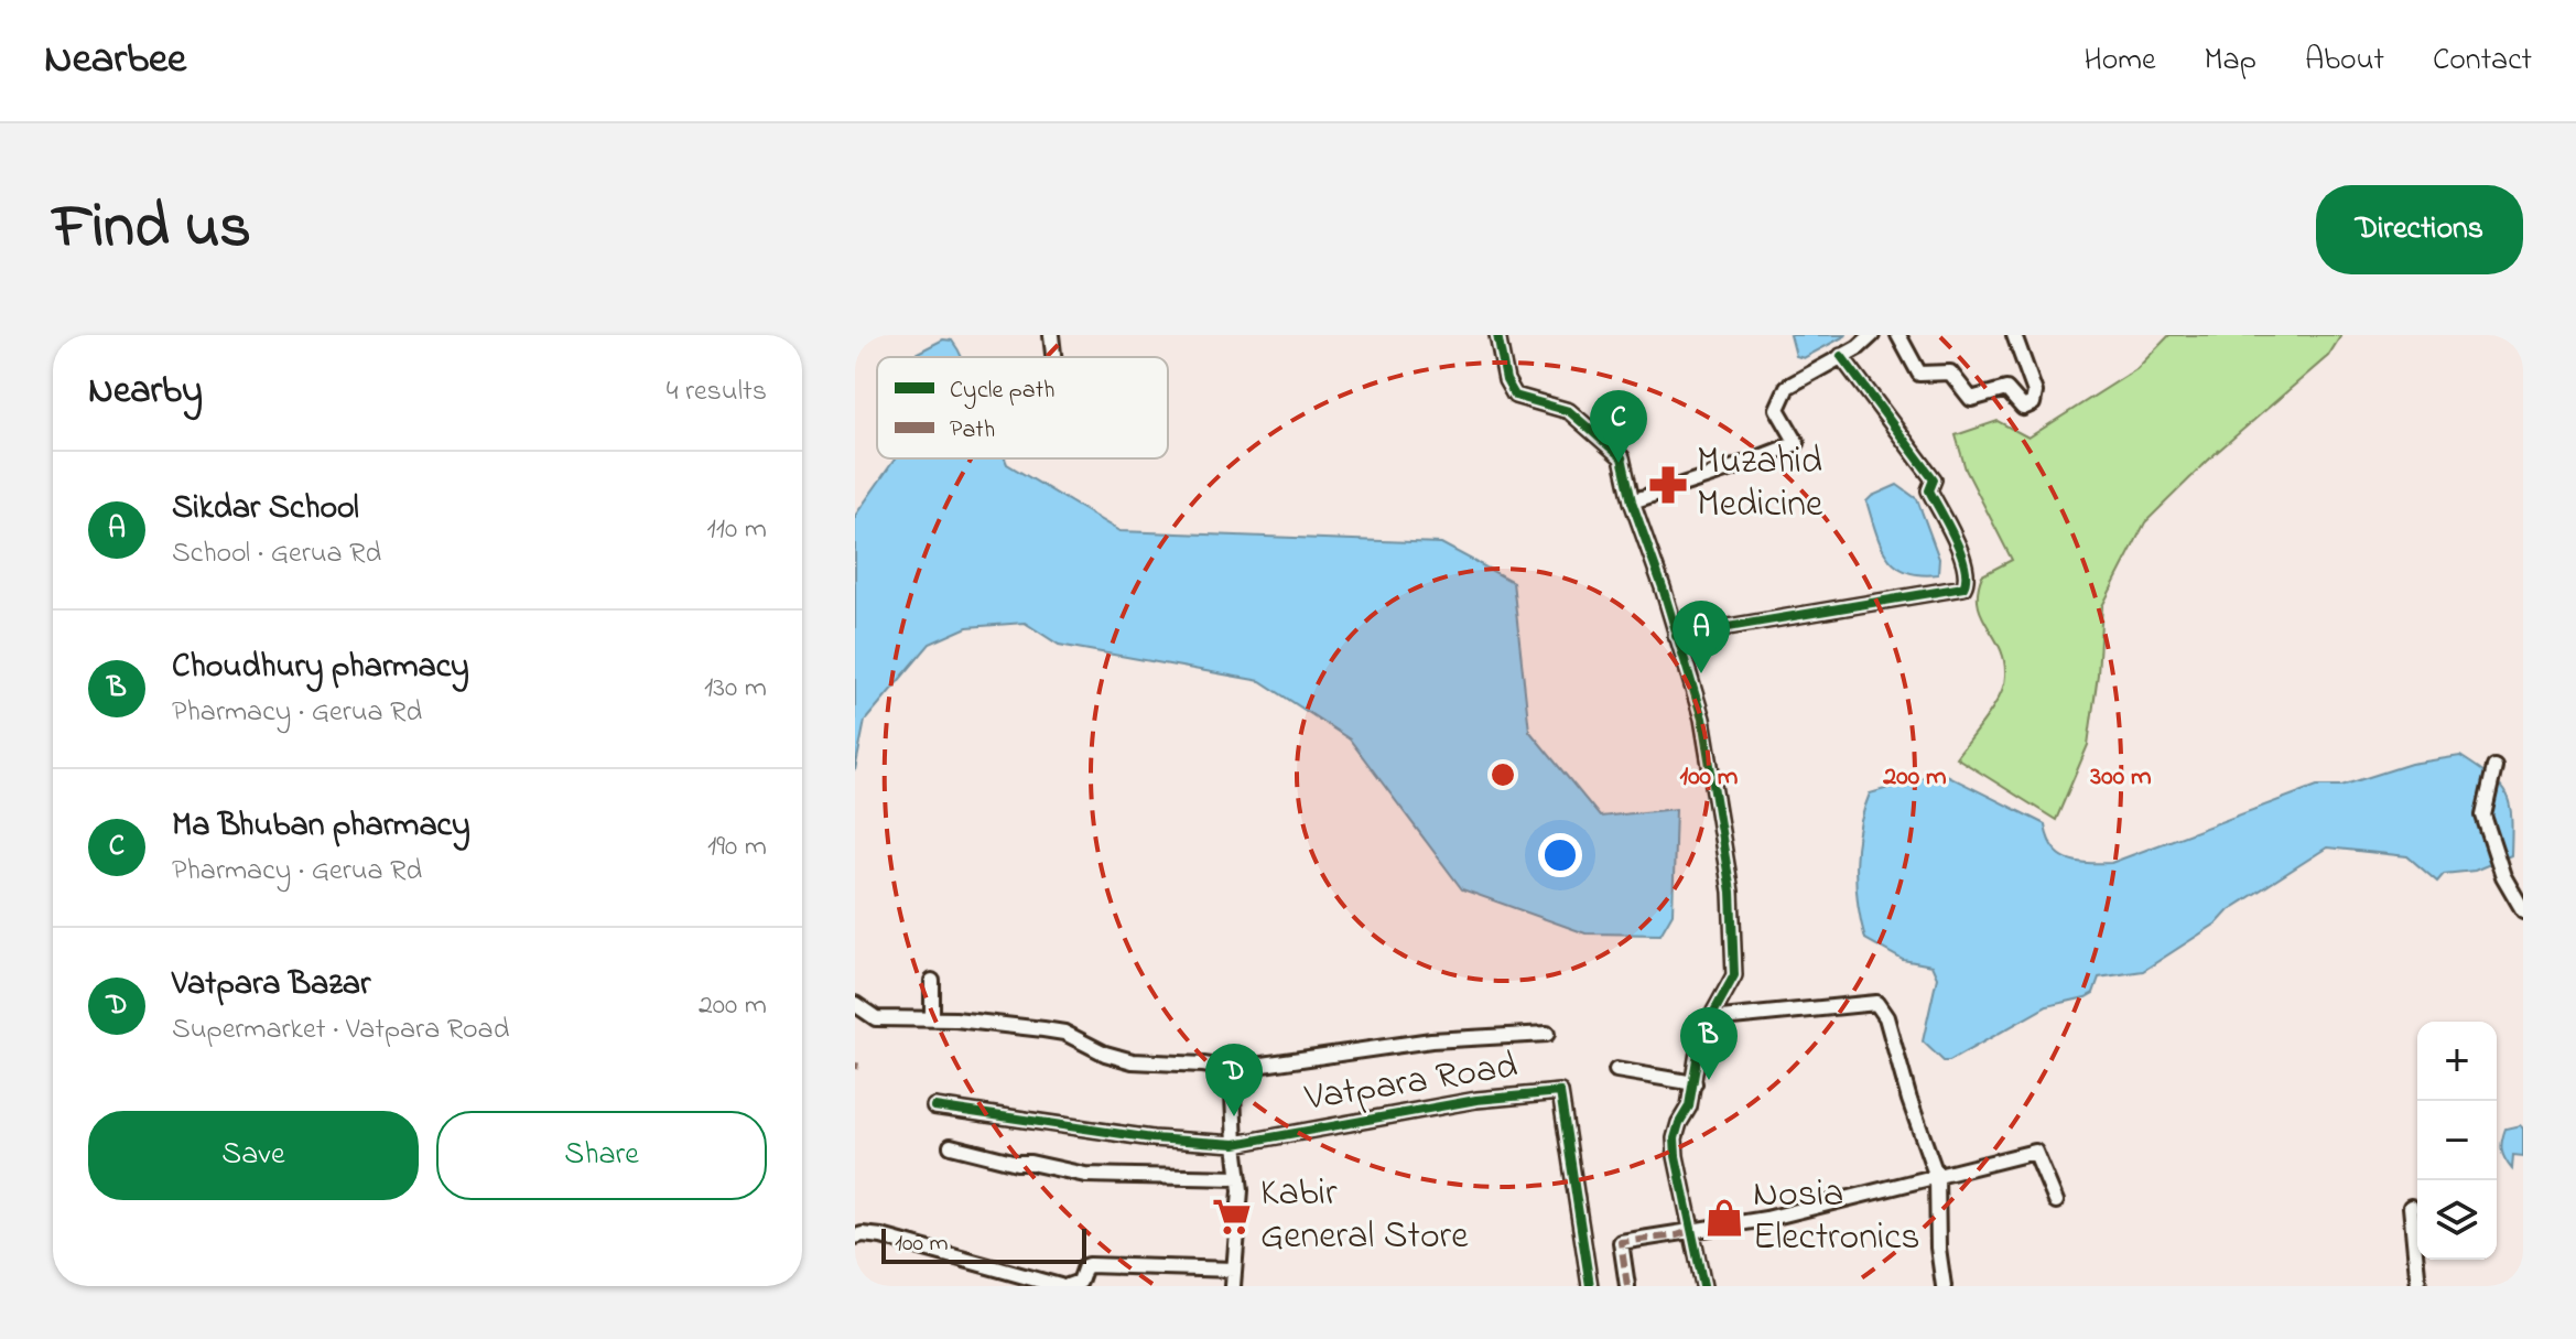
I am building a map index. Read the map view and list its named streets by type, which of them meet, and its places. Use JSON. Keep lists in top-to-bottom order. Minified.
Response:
{"streets":{"street":["Vatpara Road"]},"places":{"pharmacy":["Muzahid Medicine"],"supermarket":["Kabir General Store"],"shop":["Nosia Electronics"]},"legend":["Cycle path","Path"],"scale_bar":"100 m","page":{"header":"Nearbee","nav":["Home","Map","About","Contact"],"title":"Find us","buttons":["Directions",["Save","Share"]],"heading":["Nearby","4 results"],"pins":["C","A","B","D"],"list":[{"mark":"A","name":"Sikdar School","note":"School · Gerua Rd","value":"110 m"},{"mark":"B","name":"Choudhury pharmacy","note":"Pharmacy · Gerua Rd","value":"130 m"},{"mark":"C","name":"Ma Bhuban pharmacy","note":"Pharmacy · Gerua Rd","value":"190 m"},{"mark":"D","name":"Vatpara Bazar","note":"Supermarket · Vatpara Road","value":"200 m"}],"map_buttons":["+","−"],"scale":"100 m"},"rings":["100 m","200 m","300 m"]}
